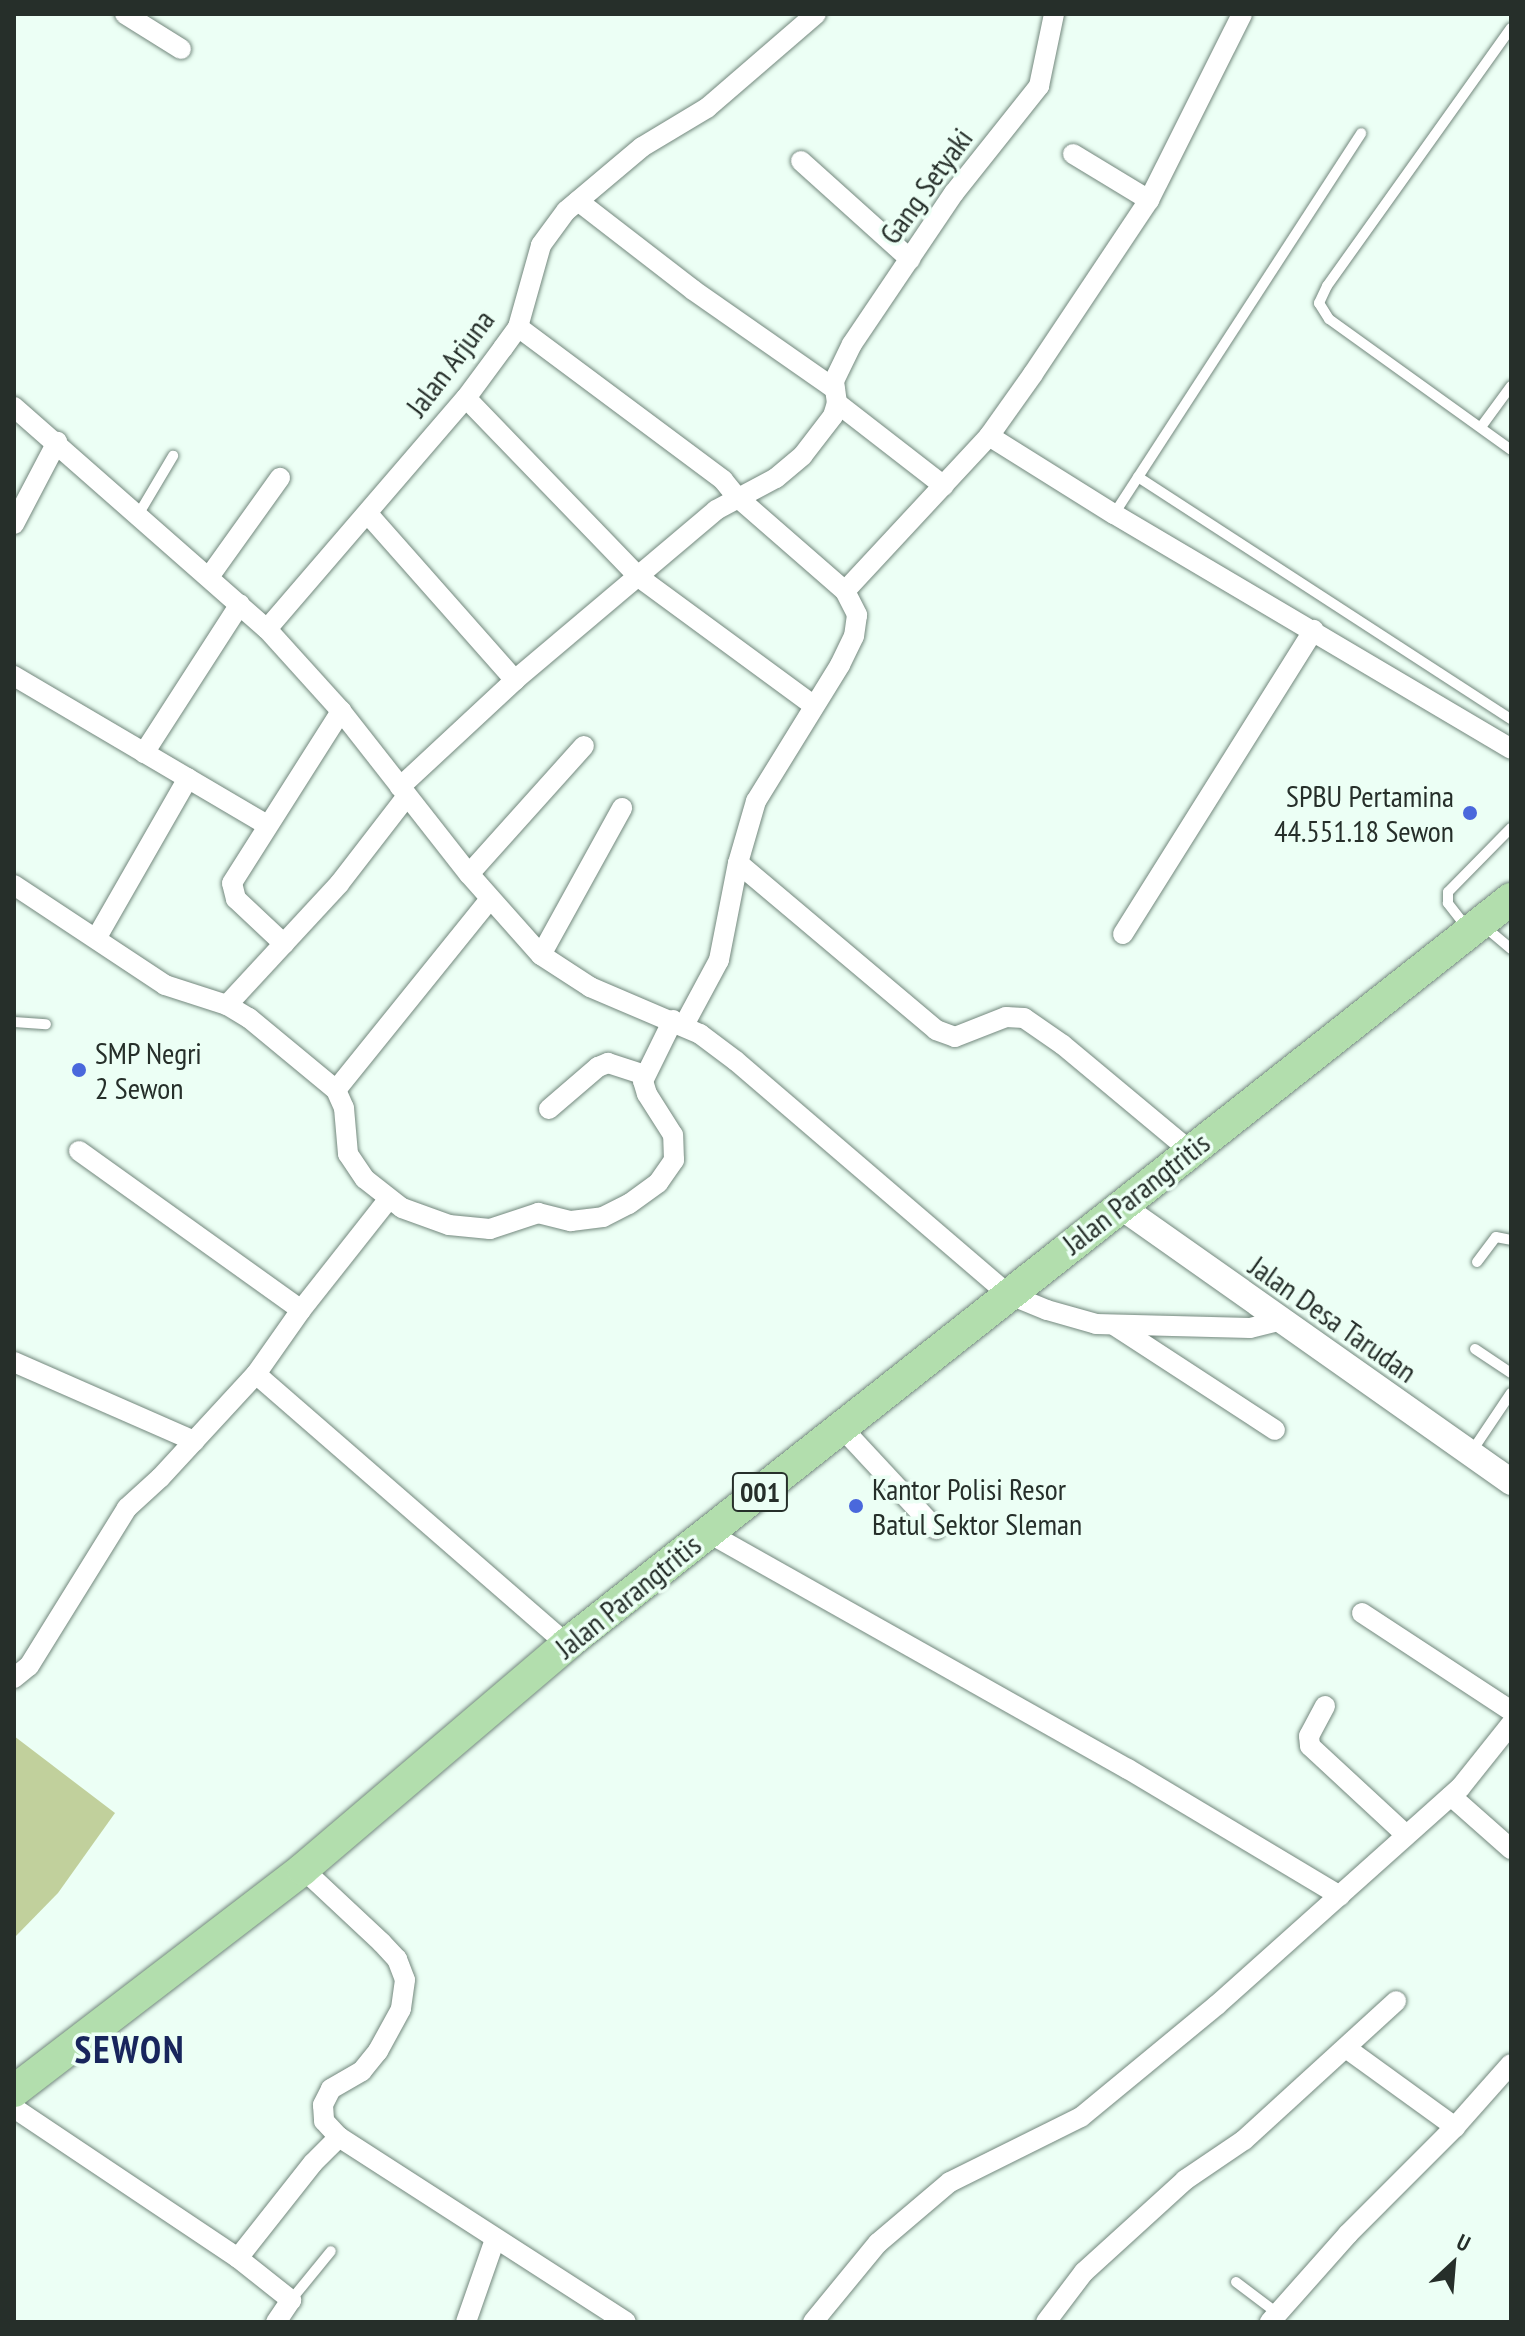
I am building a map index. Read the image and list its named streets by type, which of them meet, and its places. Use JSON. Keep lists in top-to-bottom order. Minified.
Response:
{"streets":{"main road":["Jalan Parangtritis","001"],"street":["Gang Setyaki","Jalan Arjuna","Jalan Desa Tarudan"]},"crossings":[["Jalan Parangtritis","Jalan Desa Tarudan"]],"districts":["SEWON"],"places":["SPBU Pertamina 44.551.18 Sewon","SMP Negri 2 Sewon","Kantor Polisi Resor Batul Sektor Sleman"],"north":"top right"}
